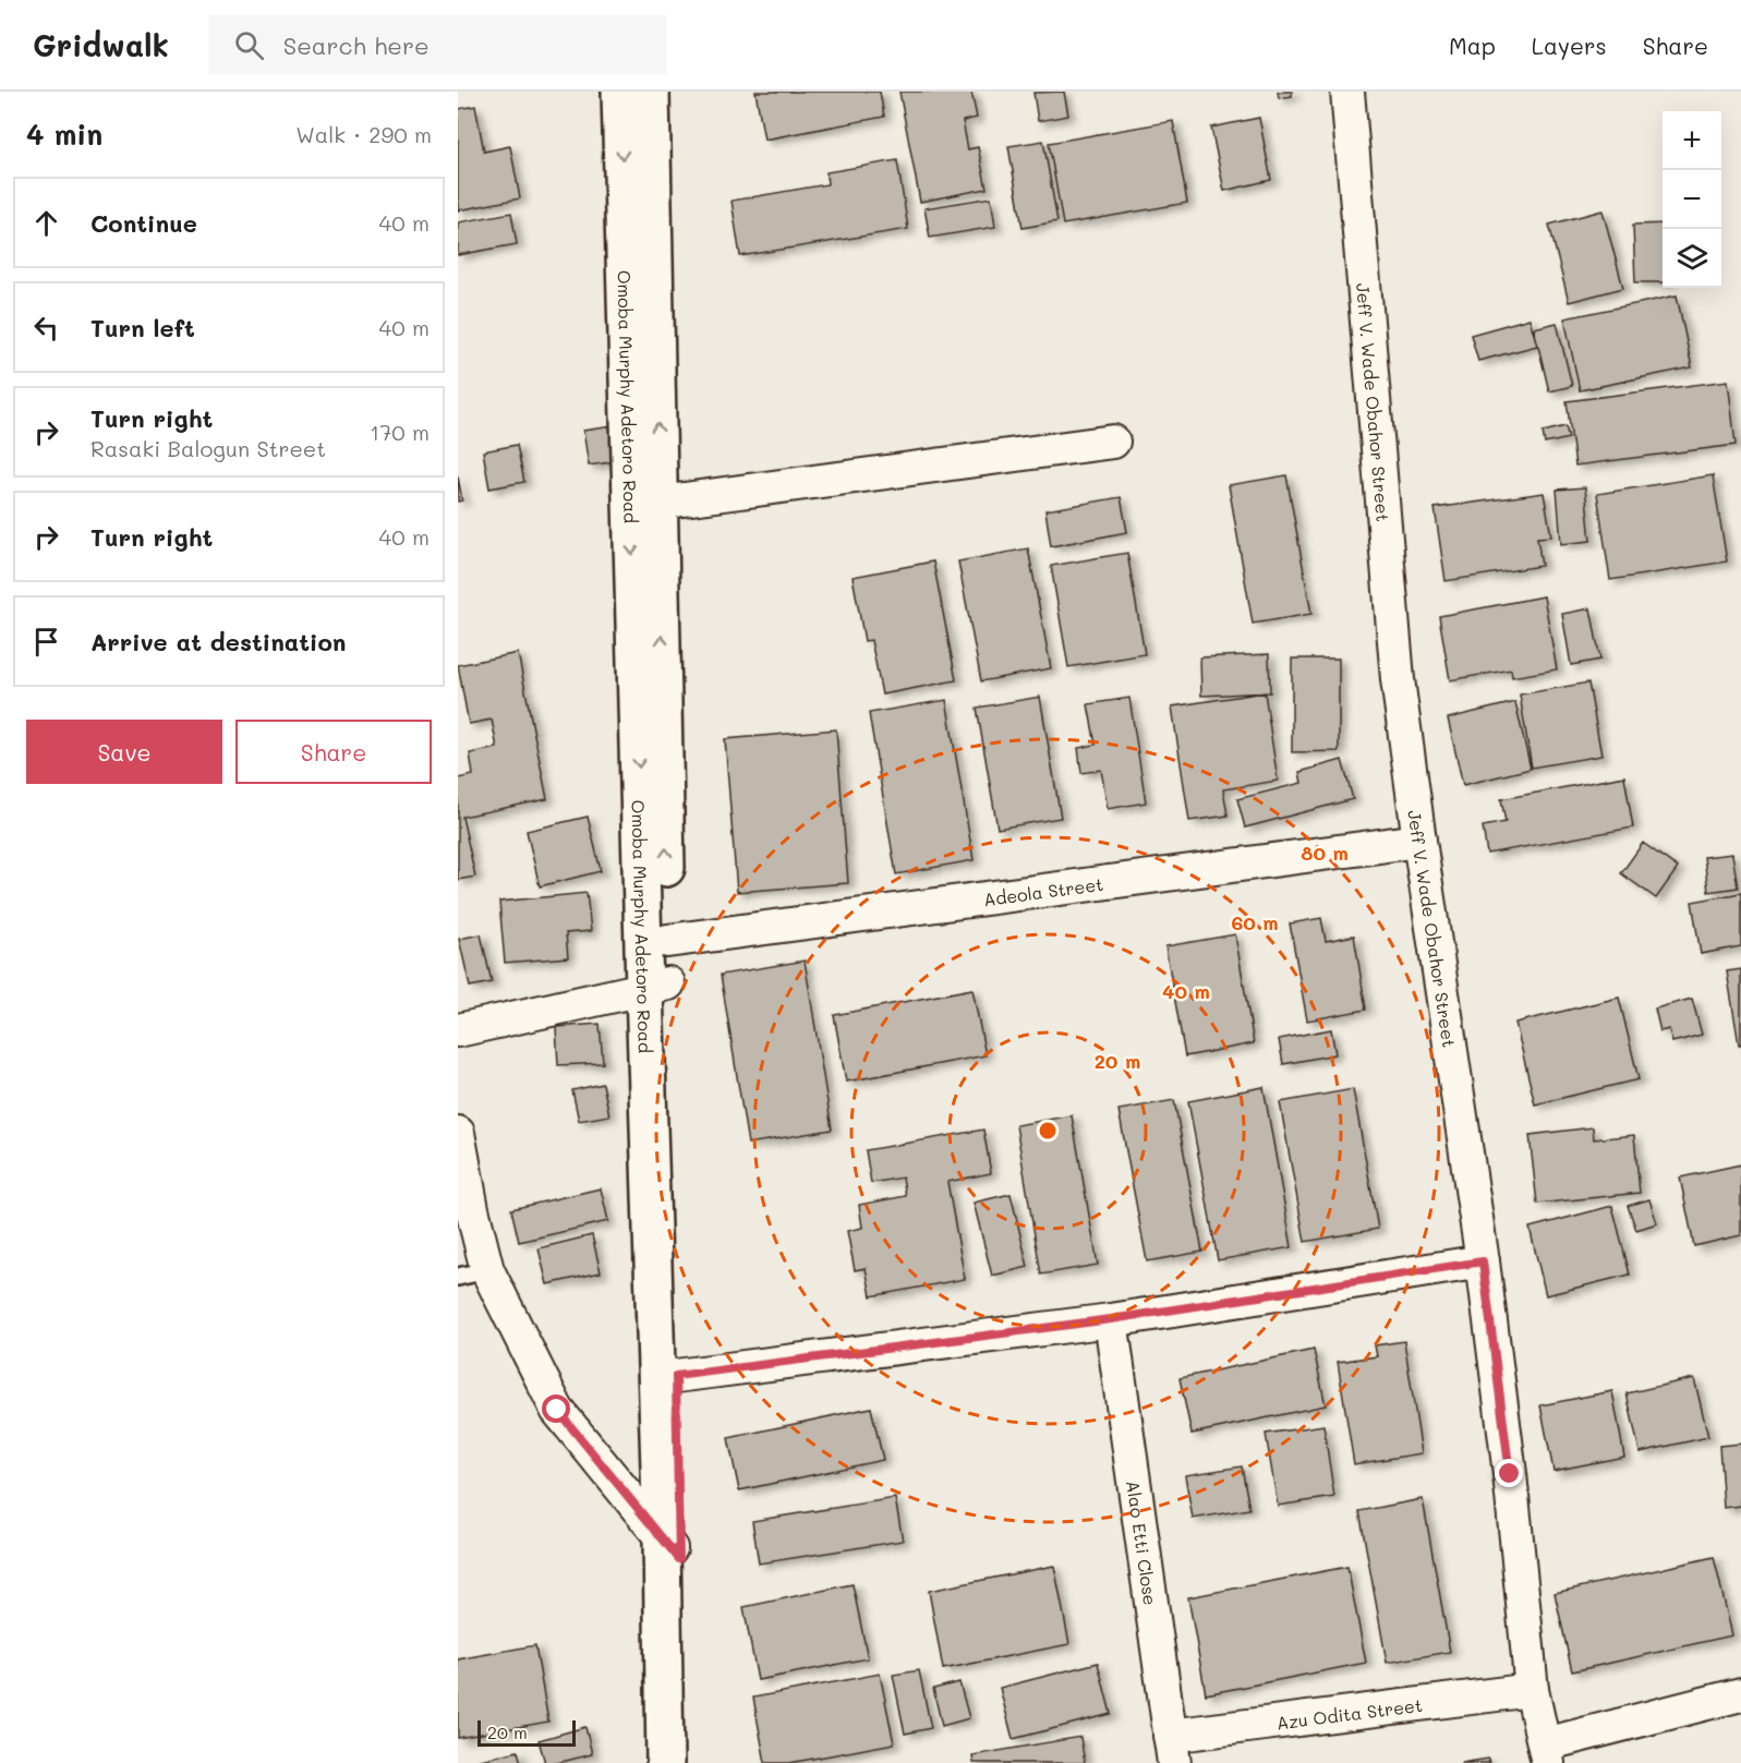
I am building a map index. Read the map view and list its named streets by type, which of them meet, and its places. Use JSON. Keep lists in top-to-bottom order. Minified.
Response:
{"streets":{"street":["Omoba Murphy Adetoro Road","Jeff V. Wade Obahor Street","Adeola Street","Alao Etti Close","Azu Odita Street"]},"crossings":[["Omoba Murphy Adetoro Road","Adeola Street"],["Jeff V. Wade Obahor Street","Adeola Street"],["Jeff V. Wade Obahor Street","Azu Odita Street"],["Alao Etti Close","Azu Odita Street"]],"scale_bar":"20 m","page":{"header":"Gridwalk","search":"Search here","nav":["Map","Layers","Share"],"heading":["4 min","Walk · 290 m"],"map_buttons":["+","−"],"list":[["Continue","40 m"],["Turn left","40 m"],["Turn right","Rasaki Balogun Street","170 m"],["Turn right","40 m"],"Arrive at destination"],"buttons":["Save","Share"],"scale":"20 m"},"rings":["80 m","60 m","40 m","20 m"]}
